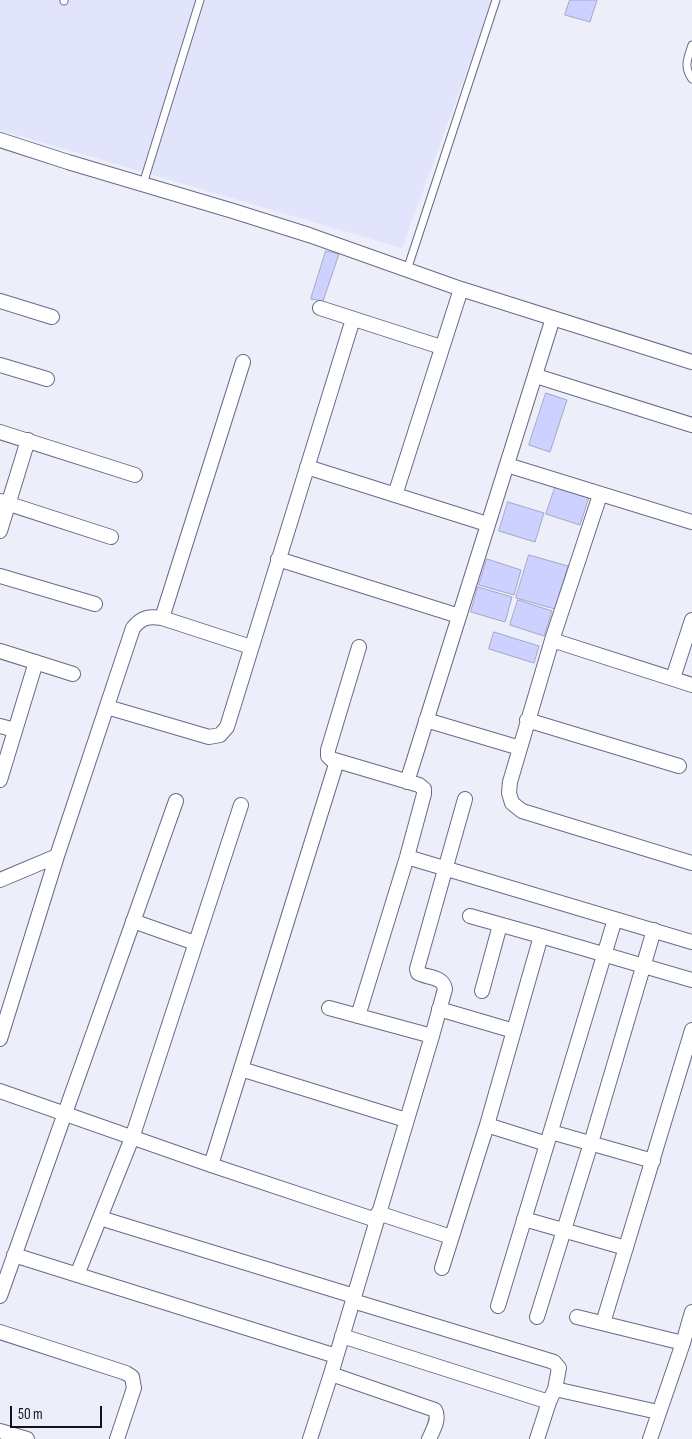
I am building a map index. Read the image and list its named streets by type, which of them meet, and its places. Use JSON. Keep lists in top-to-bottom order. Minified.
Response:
{"scale_bar":"50 m"}
